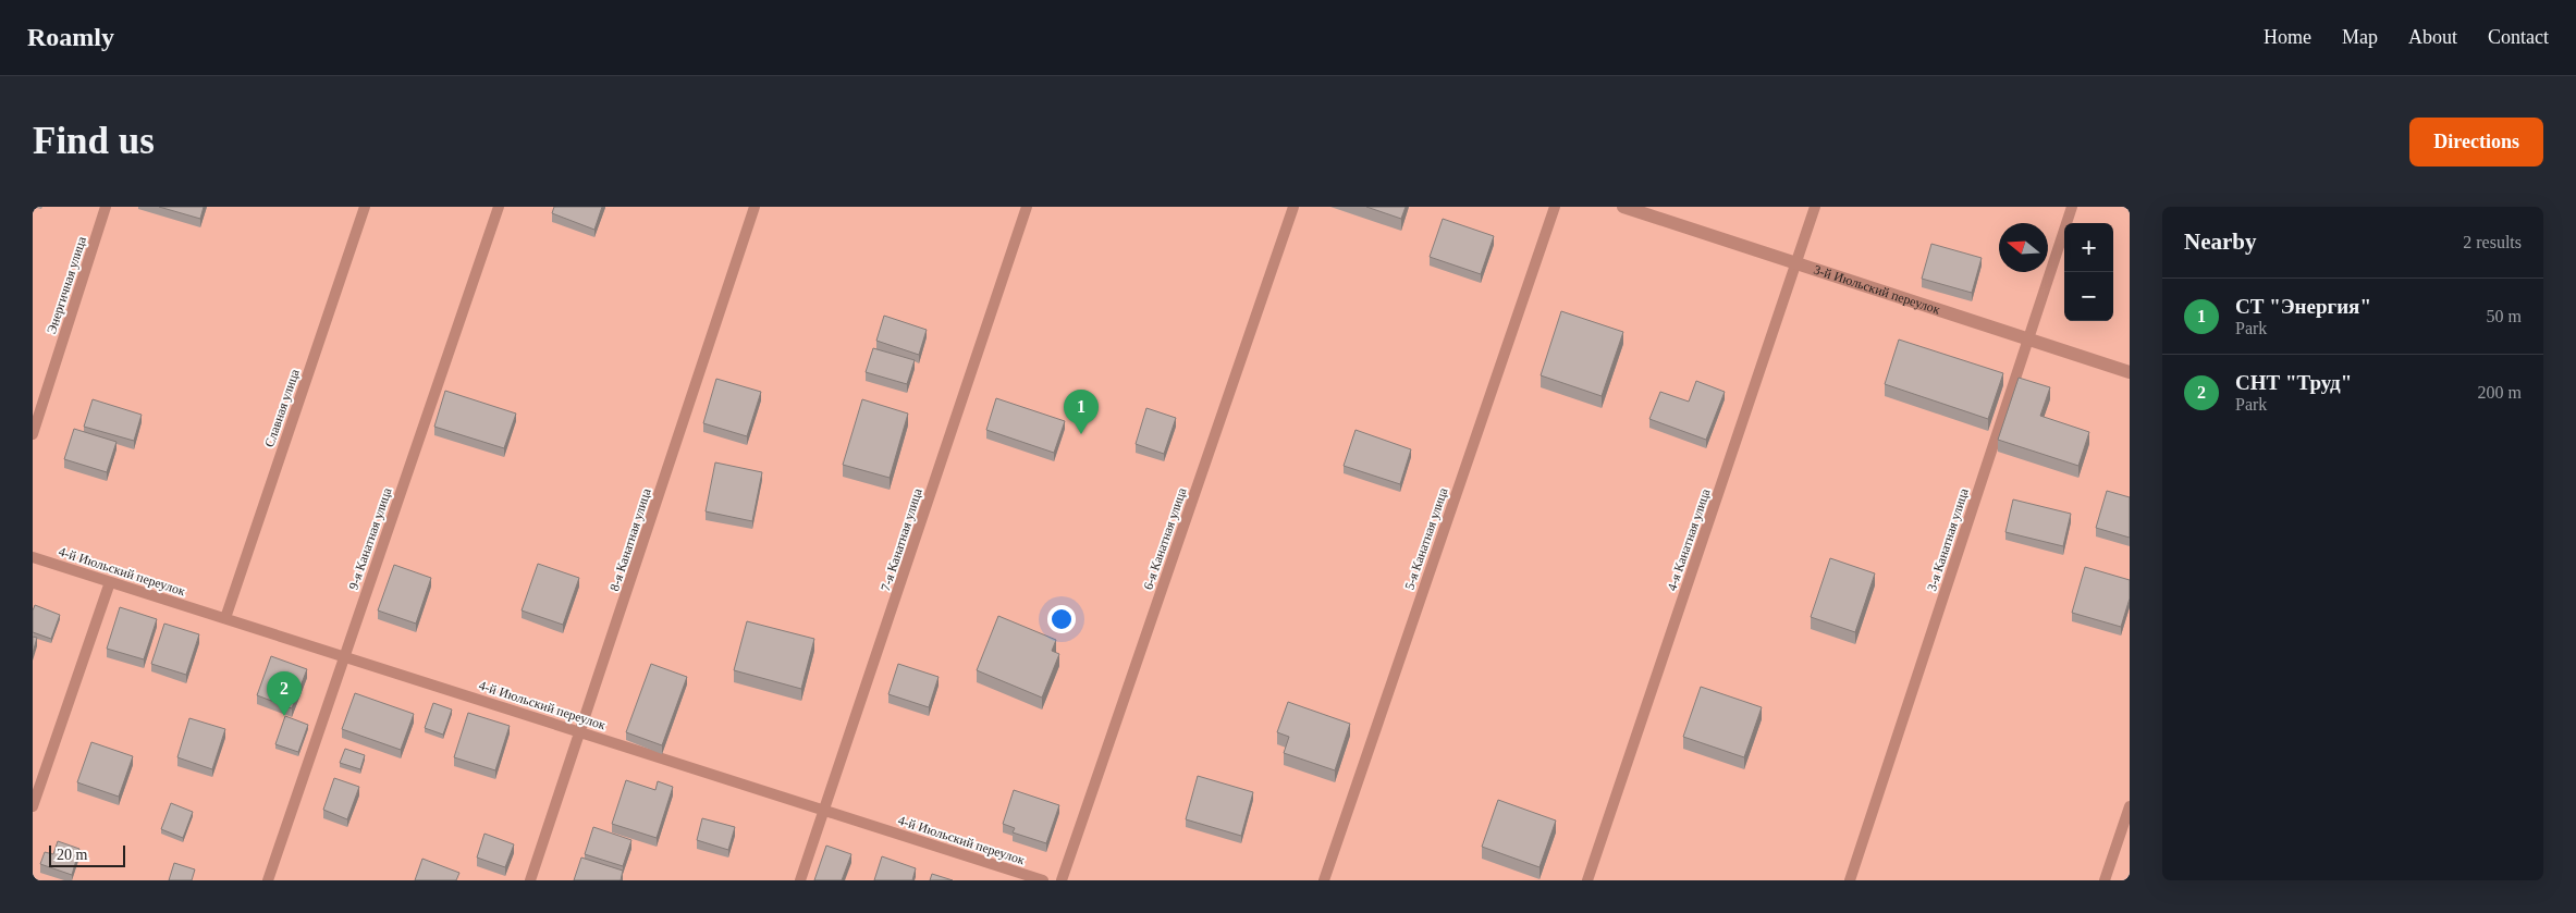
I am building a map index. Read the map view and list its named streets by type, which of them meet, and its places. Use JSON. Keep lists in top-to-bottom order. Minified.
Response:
{"streets":{"street":["3-й Июльский переулок"],"lane":["Энергичная улица","Славная улица","9-я Канатная улица","6-я Канатная улица","5-я Канатная улица","8-я Канатная улица","7-я Канатная улица","4-я Канатная улица","3-я Канатная улица","4-й Июльский переулок"]},"crossings":[["3-й Июльский переулок","4-я Канатная улица"],["3-й Июльский переулок","3-я Канатная улица"],["Славная улица","4-й Июльский переулок"],["9-я Канатная улица","4-й Июльский переулок"],["8-я Канатная улица","4-й Июльский переулок"],["7-я Канатная улица","4-й Июльский переулок"]],"scale_bar":"20 m","north":"left","page":{"header":"Roamly","nav":["Home","Map","About","Contact"],"buttons":"Directions","title":"Find us","heading":["Nearby","2 results"],"map_buttons":["+","−"],"list":[{"mark":"1","name":"СТ \"Энергия\"","note":"Park","value":"50 m"},{"mark":"2","name":"СНТ \"Труд\"","note":"Park","value":"200 m"}],"pins":["1","2"],"scale":"20 m"}}
